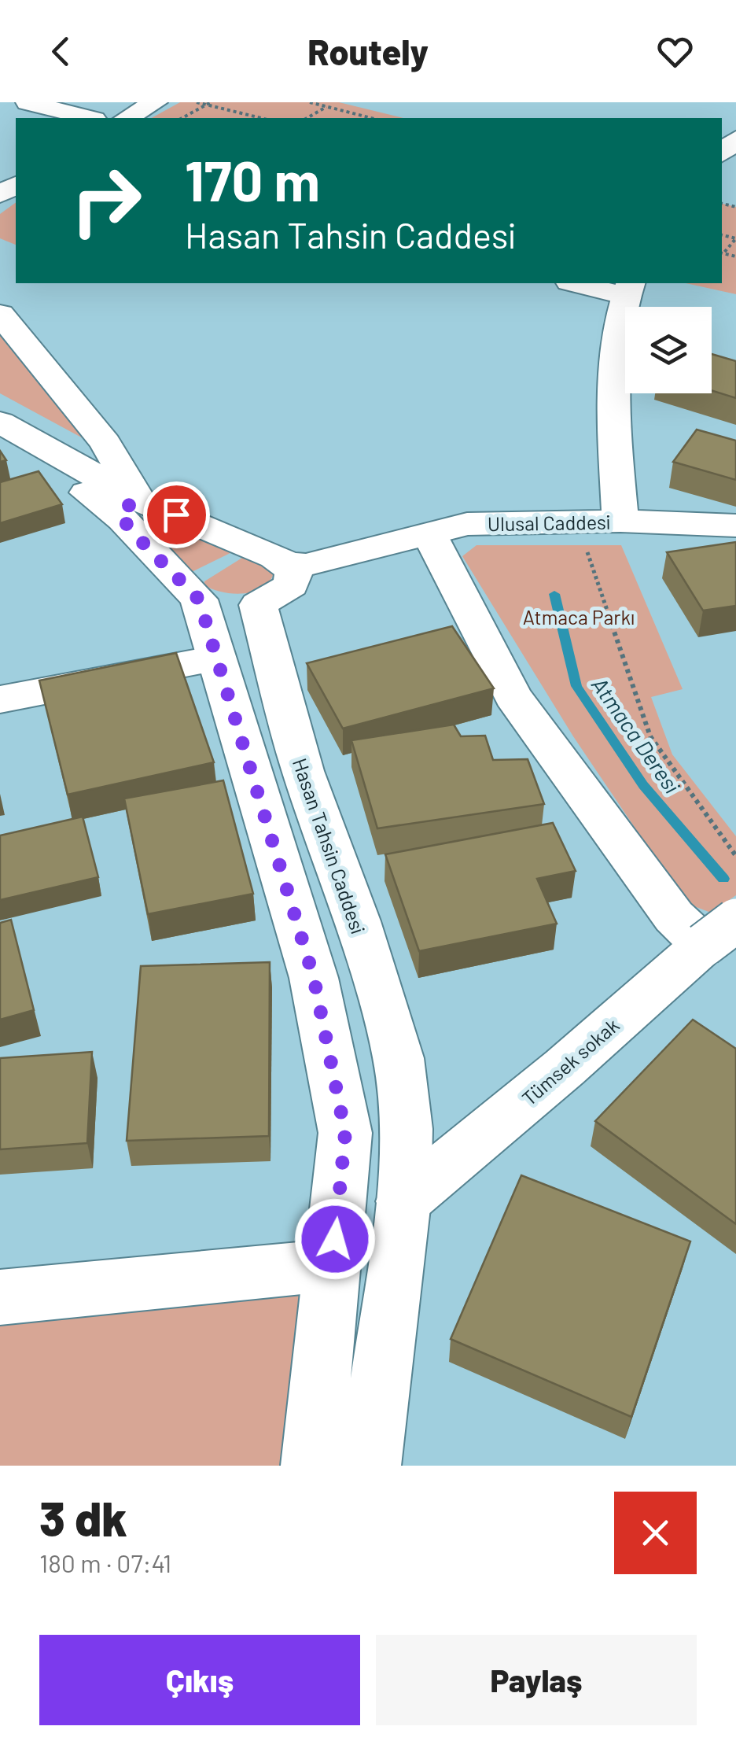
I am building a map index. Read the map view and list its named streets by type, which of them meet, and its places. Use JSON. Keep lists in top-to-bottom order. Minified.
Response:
{"streets":{"street":["Ulusal Caddesi","Hasan Tahsin Caddesi","Tümsek sokak"]},"crossings":[["Ulusal Caddesi","Hasan Tahsin Caddesi"],["Hasan Tahsin Caddesi","Tümsek sokak"]],"water":["Atmaca Deresi"],"parks":["Atmaca Parkı"],"page":{"header":"Routely","turn":["170 m","Hasan Tahsin Caddesi"],"heading":["3 dk","180 m · 07:41"],"buttons":["Çıkış","Paylaş"]}}
